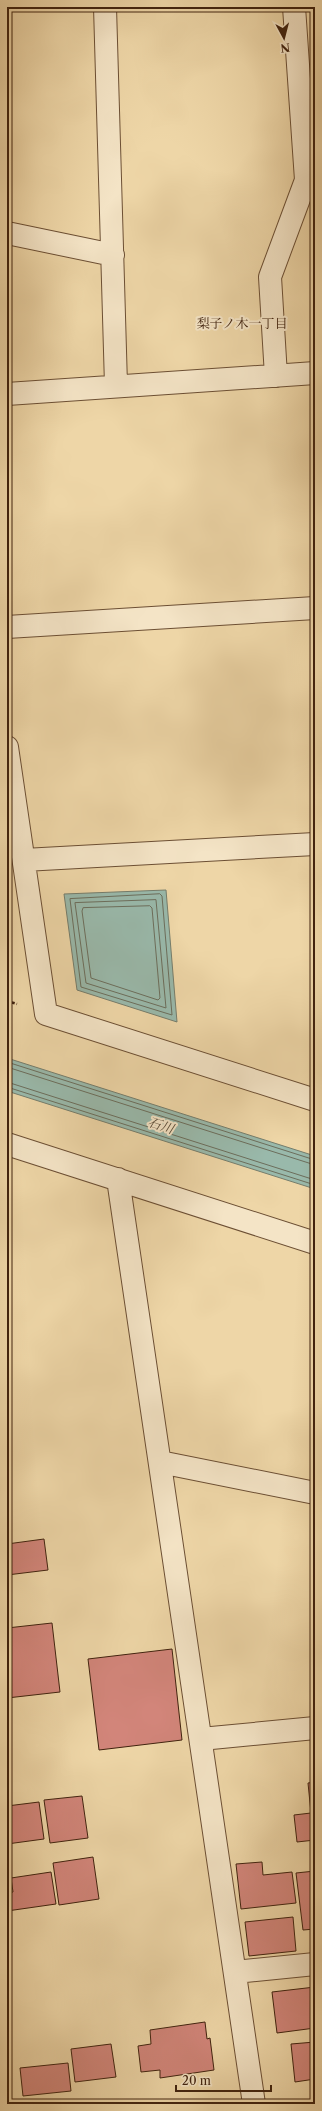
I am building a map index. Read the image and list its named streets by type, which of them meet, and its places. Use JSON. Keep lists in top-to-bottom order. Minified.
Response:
{"districts":["梨子ノ木一丁目"],"water":["石川"],"scale_bar":"20 m","north":"bottom"}
